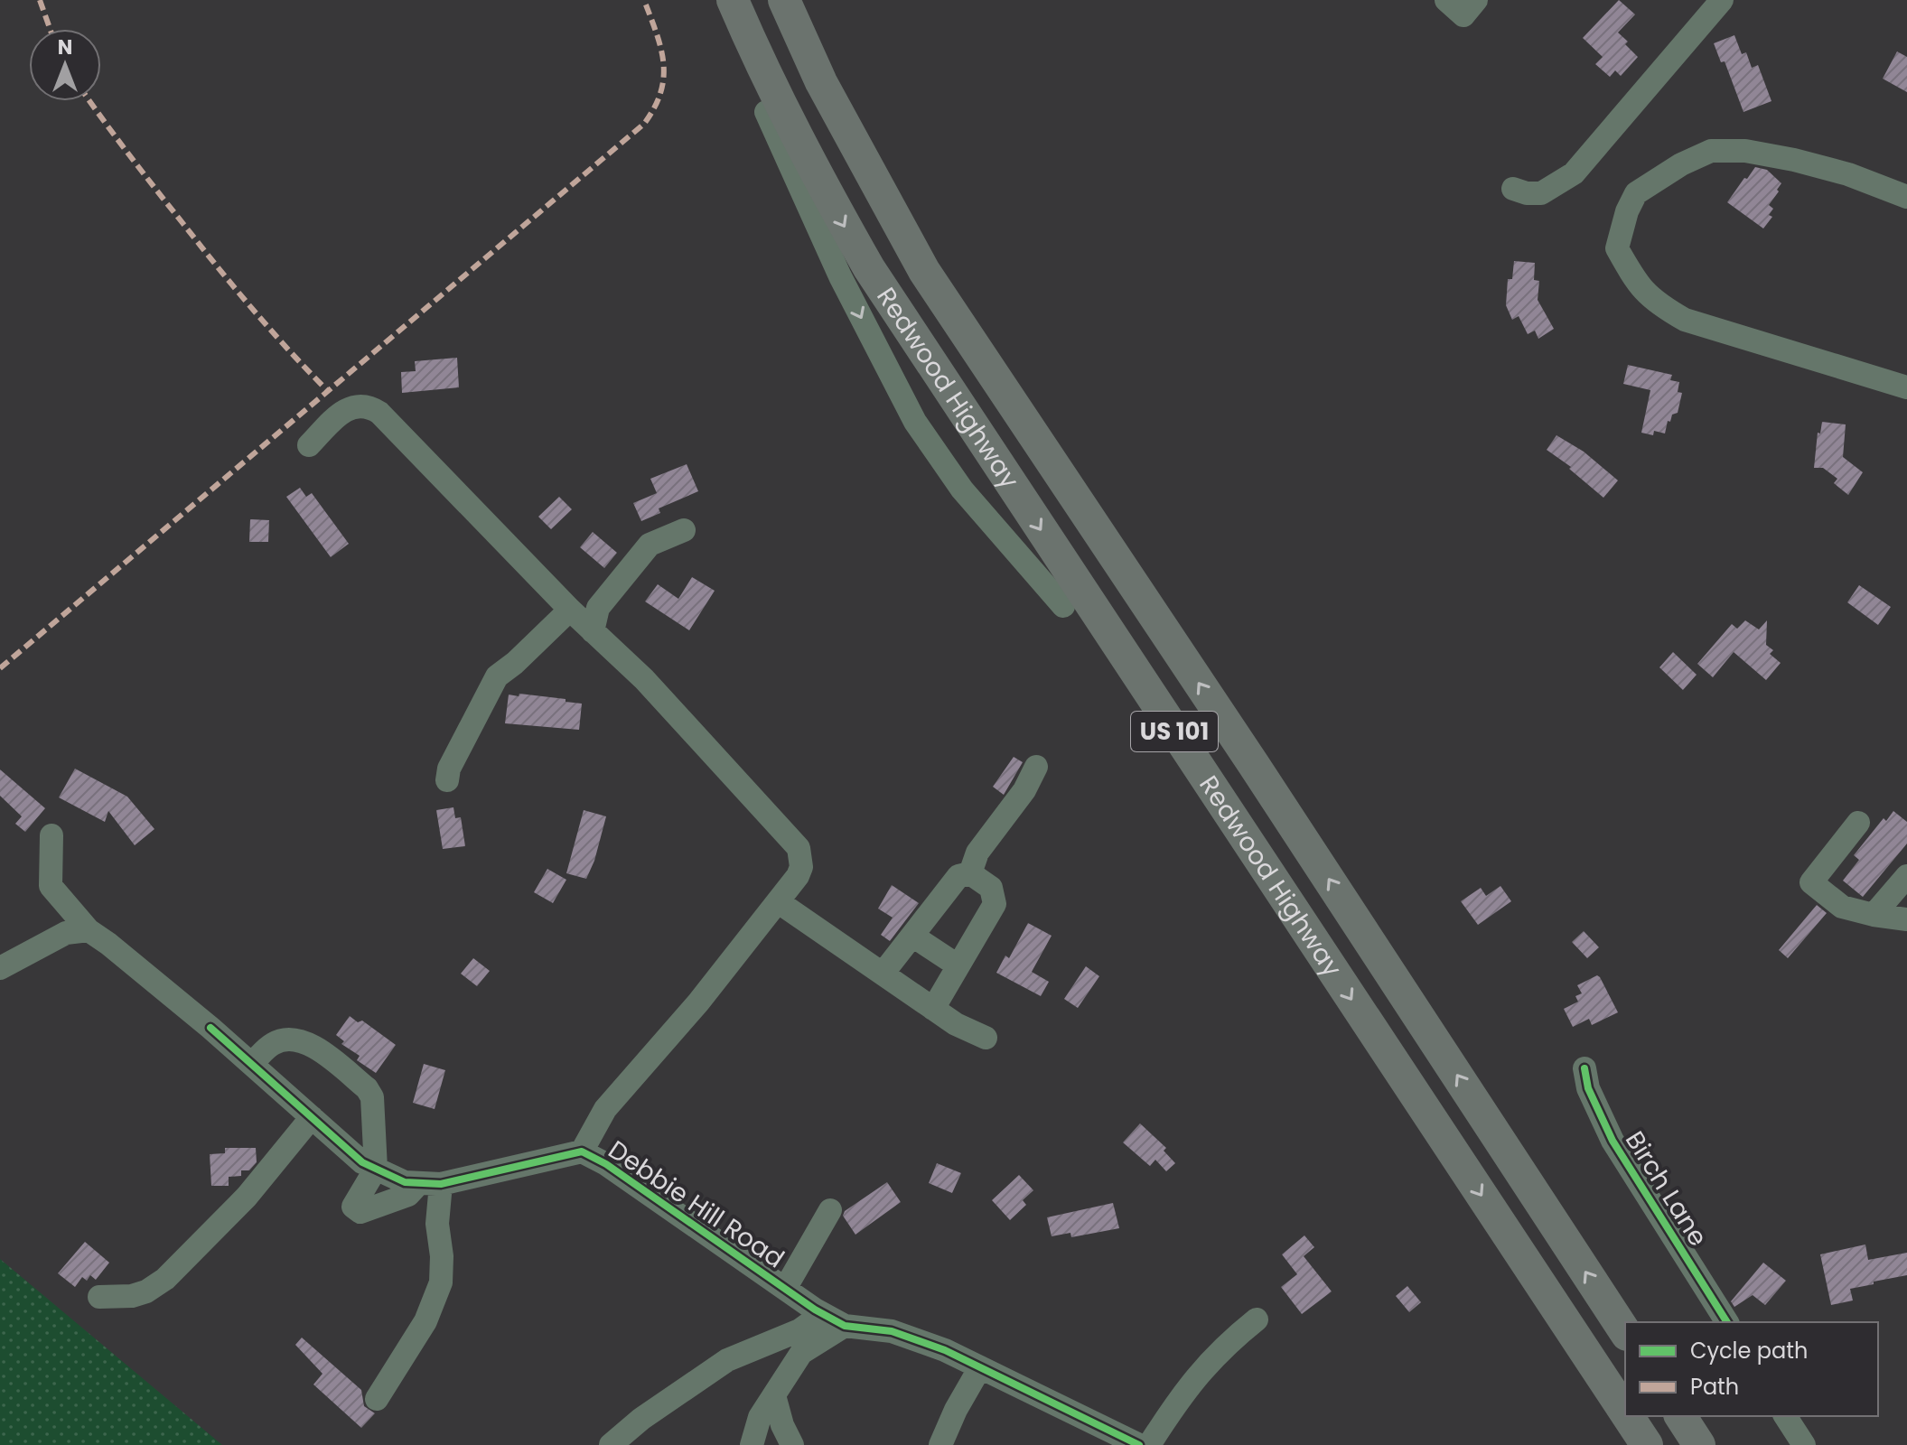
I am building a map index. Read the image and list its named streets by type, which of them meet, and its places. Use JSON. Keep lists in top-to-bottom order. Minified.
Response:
{"streets":{"highway":["Redwood Highway","US 101"],"street":["Birch Lane","Debbie Hill Road"]},"legend":["Cycle path","Path"],"north":"top"}
